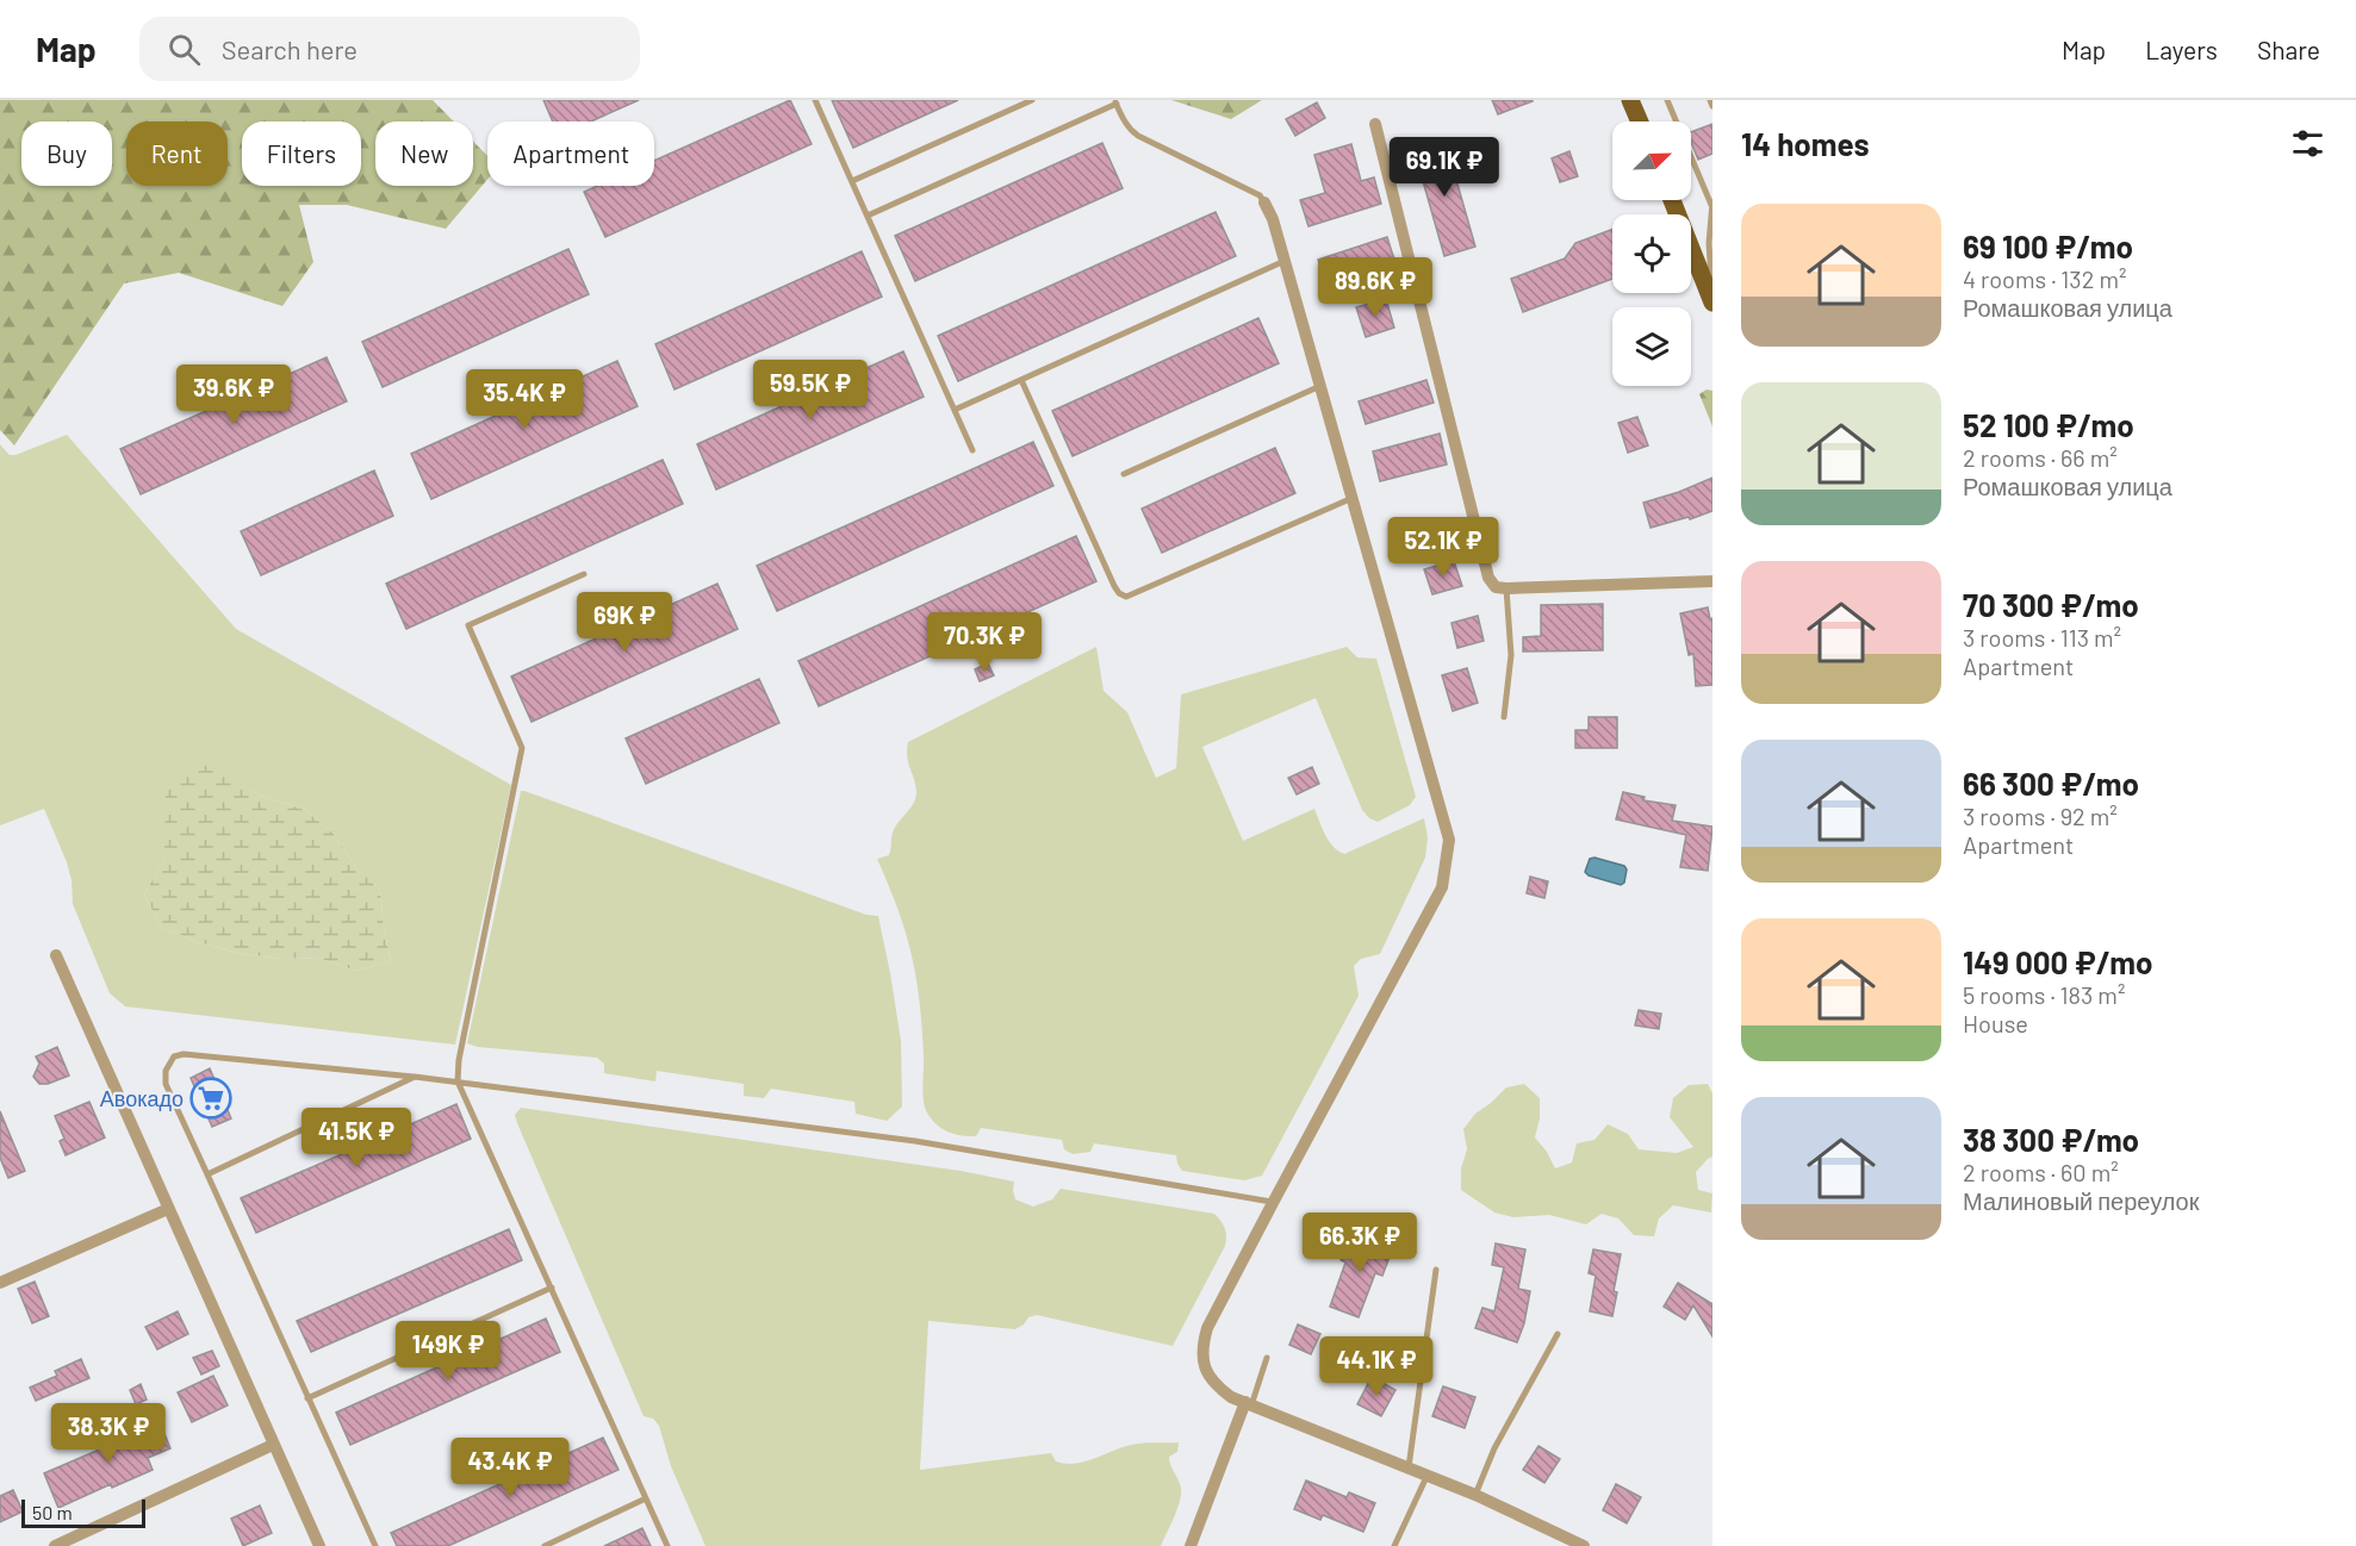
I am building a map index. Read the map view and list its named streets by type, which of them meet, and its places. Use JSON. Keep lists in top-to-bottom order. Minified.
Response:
{"places":{"supermarket":["Авокадо"]},"scale_bar":"50 m","north":"top right","page":{"header":"Map","search":"Search here","nav":["Map","Layers","Share"],"heading":"14 homes","chip":["Buy","Rent","Filters","New","Apartment"],"price":["69.1K ₽","89.6K ₽","59.5K ₽","39.6K ₽","35.4K ₽","52.1K ₽","69K ₽","70.3K ₽","41.5K ₽","66.3K ₽","149K ₽","44.1K ₽","38.3K ₽","43.4K ₽"],"list":[{"name":"69 100 ₽/mo","note":"4 rooms · 132 m² · Ромашковая улица"},{"name":"52 100 ₽/mo","note":"2 rooms · 66 m² · Ромашковая улица"},{"name":"70 300 ₽/mo","note":"3 rooms · 113 m² · Apartment"},{"name":"66 300 ₽/mo","note":"3 rooms · 92 m² · Apartment"},{"name":"149 000 ₽/mo","note":"5 rooms · 183 m² · House"},{"name":"38 300 ₽/mo","note":"2 rooms · 60 m² · Малиновый переулок"}],"scale":"50 m"}}
